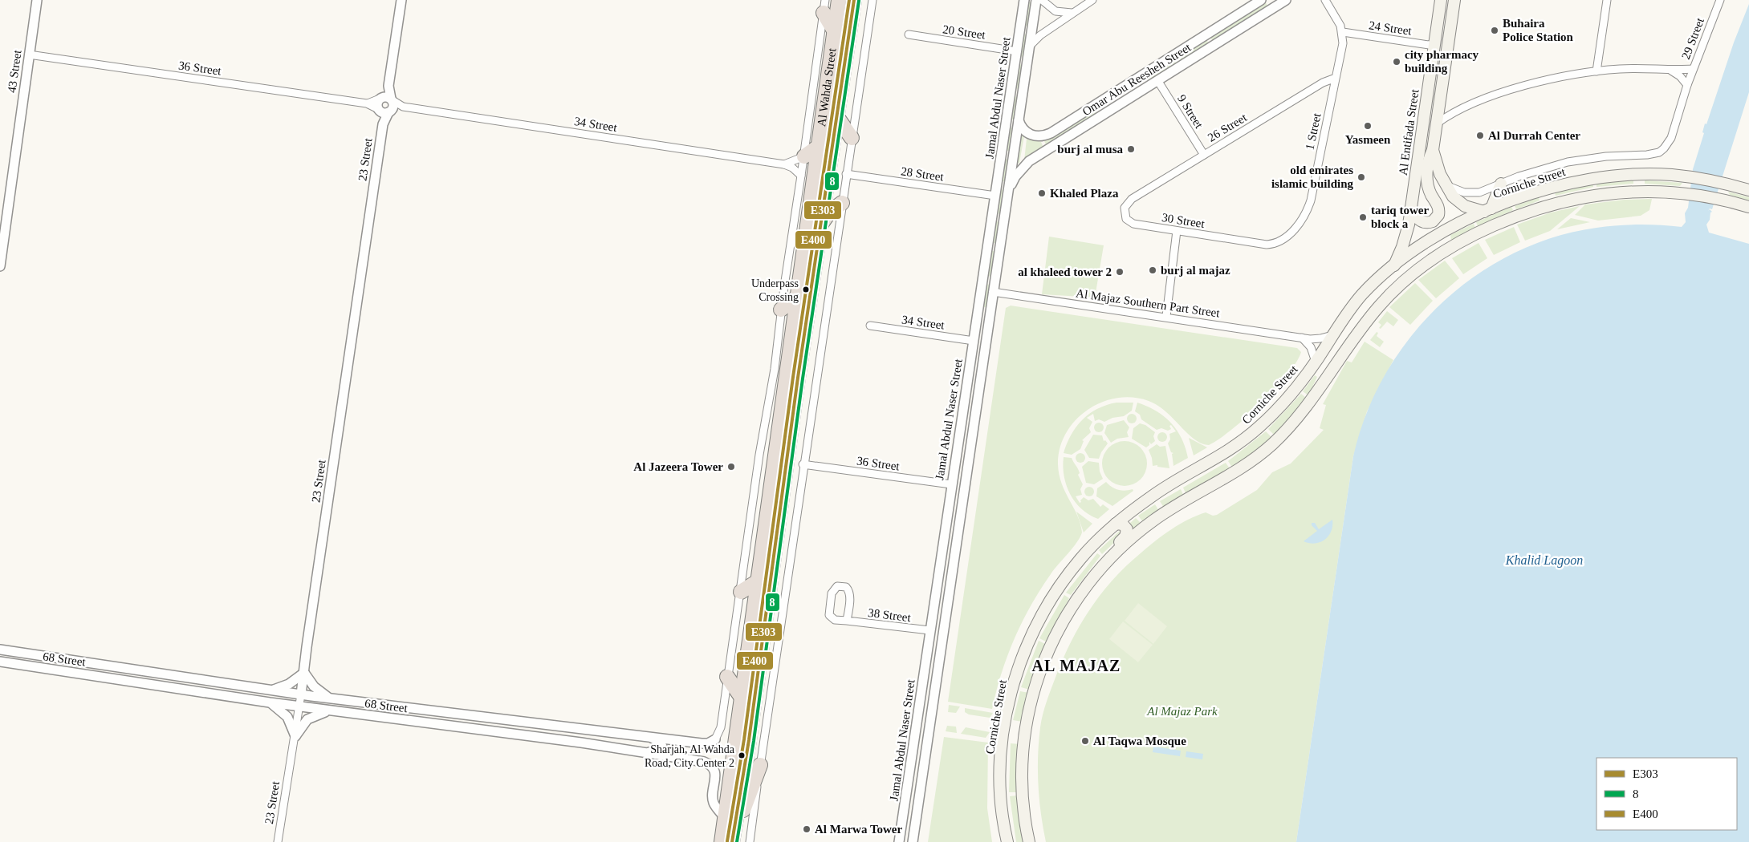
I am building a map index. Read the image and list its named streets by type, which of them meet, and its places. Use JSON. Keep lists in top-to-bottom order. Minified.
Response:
{"streets":{"highway":["Al Wahda Street"],"main road":["Al Entifada Street","Corniche Street"],"street":["24 Street","20 Street","29 Street","36 Street","43 Street","Omar Abu Reesheh Street","Jamal Abdul Naser Street","9 Street","34 Street","26 Street","1 Street","23 Street","28 Street","30 Street","Al Majaz Southern Part Street","38 Street","68 Street"]},"crossings":[["24 Street","1 Street"],["24 Street","Al Entifada Street"],["20 Street","Jamal Abdul Naser Street"],["29 Street","Corniche Street"],["36 Street","43 Street"],["36 Street","Jamal Abdul Naser Street"],["36 Street","34 Street"],["36 Street","23 Street"],["Omar Abu Reesheh Street","Jamal Abdul Naser Street"],["Omar Abu Reesheh Street","9 Street"],["Al Wahda Street","68 Street"],["Jamal Abdul Naser Street","34 Street"],["Jamal Abdul Naser Street","28 Street"],["Jamal Abdul Naser Street","Al Majaz Southern Part Street"],["Jamal Abdul Naser Street","38 Street"],["9 Street","26 Street"],["34 Street","23 Street"],["26 Street","1 Street"],["26 Street","30 Street"],["1 Street","30 Street"],["Al Entifada Street","Corniche Street"],["23 Street","68 Street"],["Corniche Street","Al Majaz Southern Part Street"]],"districts":["AL MAJAZ"],"water":["Khalid Lagoon"],"parks":["Al Majaz Park"],"places":["Buhaira Police Station","city pharmacy building","Yasmeen","Al Durrah Center","burj al musa","old emirates islamic building","Khaled Plaza","tariq tower block a","burj al majaz","al khaleed tower 2","Underpass Crossing","Al Jazeera Tower","Al Taqwa Mosque","Sharjah, Al Wahda Road, City Center 2","Al Marwa Tower"],"lines":["transit line E303","transit line E400","transit line 8"],"legend":["E303","8","E400"]}
